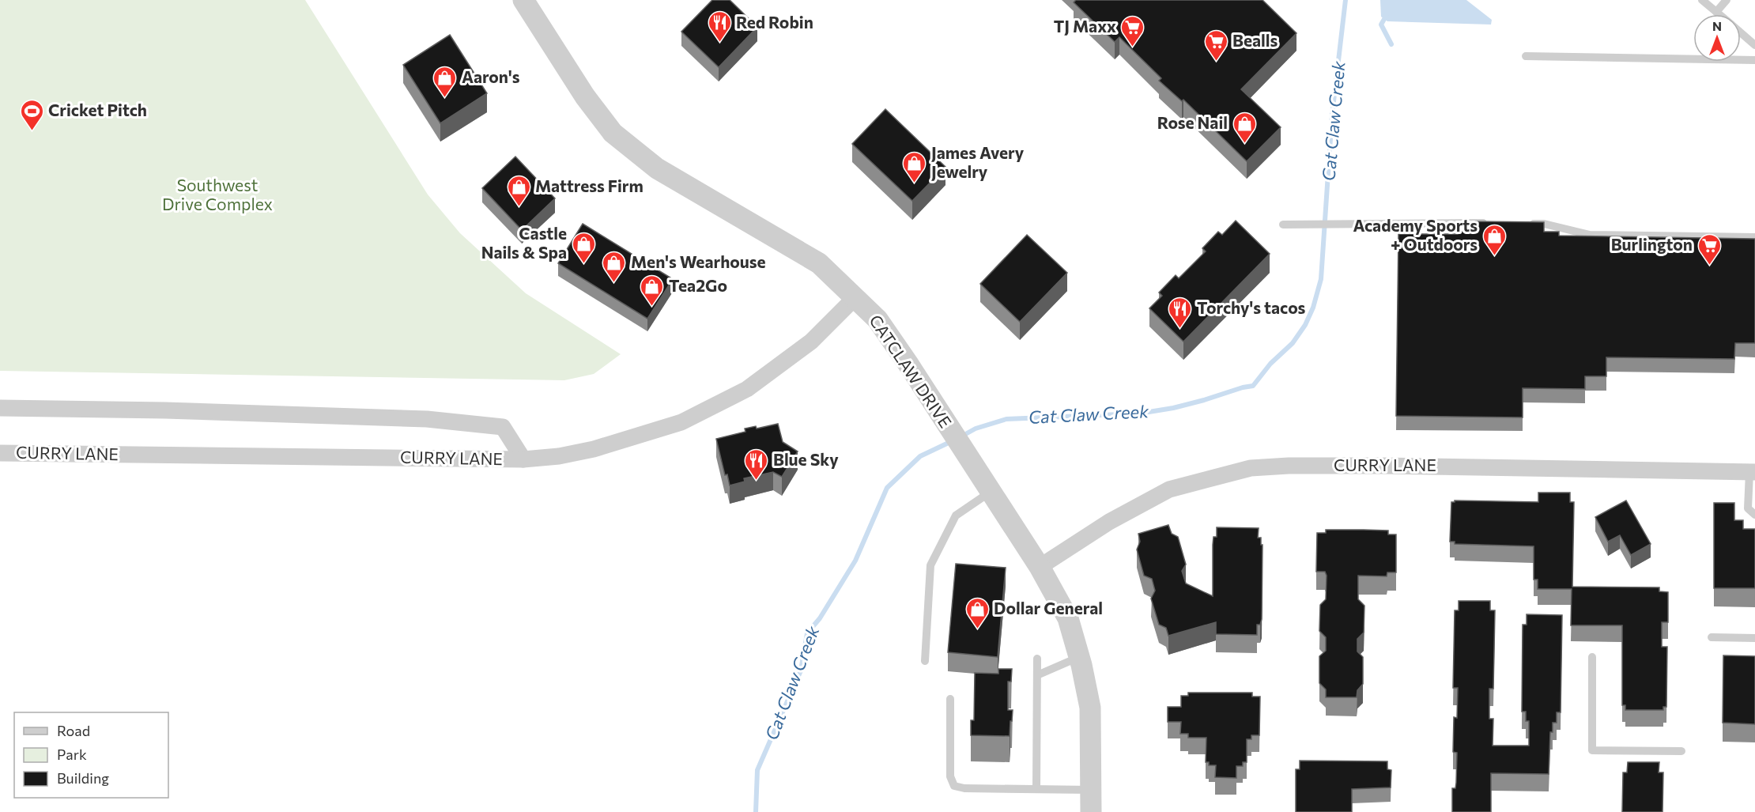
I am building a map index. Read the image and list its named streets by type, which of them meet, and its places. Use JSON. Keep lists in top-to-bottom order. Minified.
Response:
{"streets":{"street":["CATCLAW DRIVE","CURRY LANE"]},"crossings":[["CATCLAW DRIVE","CURRY LANE"]],"water":["Cat Claw Creek"],"parks":["Southwest Drive Complex"],"places":{"restaurant":["Red Robin","Torchy's tacos","Blue Sky"],"supermarket":["TJ Maxx","Bealls","Burlington"],"shop":["Aaron's","Rose Nail","James Avery Jewelry","Mattress Firm","Academy Sports + Outdoors","Castle Nails & Spa","Men's Wearhouse","Tea2Go","Dollar General"],"sports":["Cricket Pitch"]},"legend":["Road","Park","Building"],"north":"top"}
